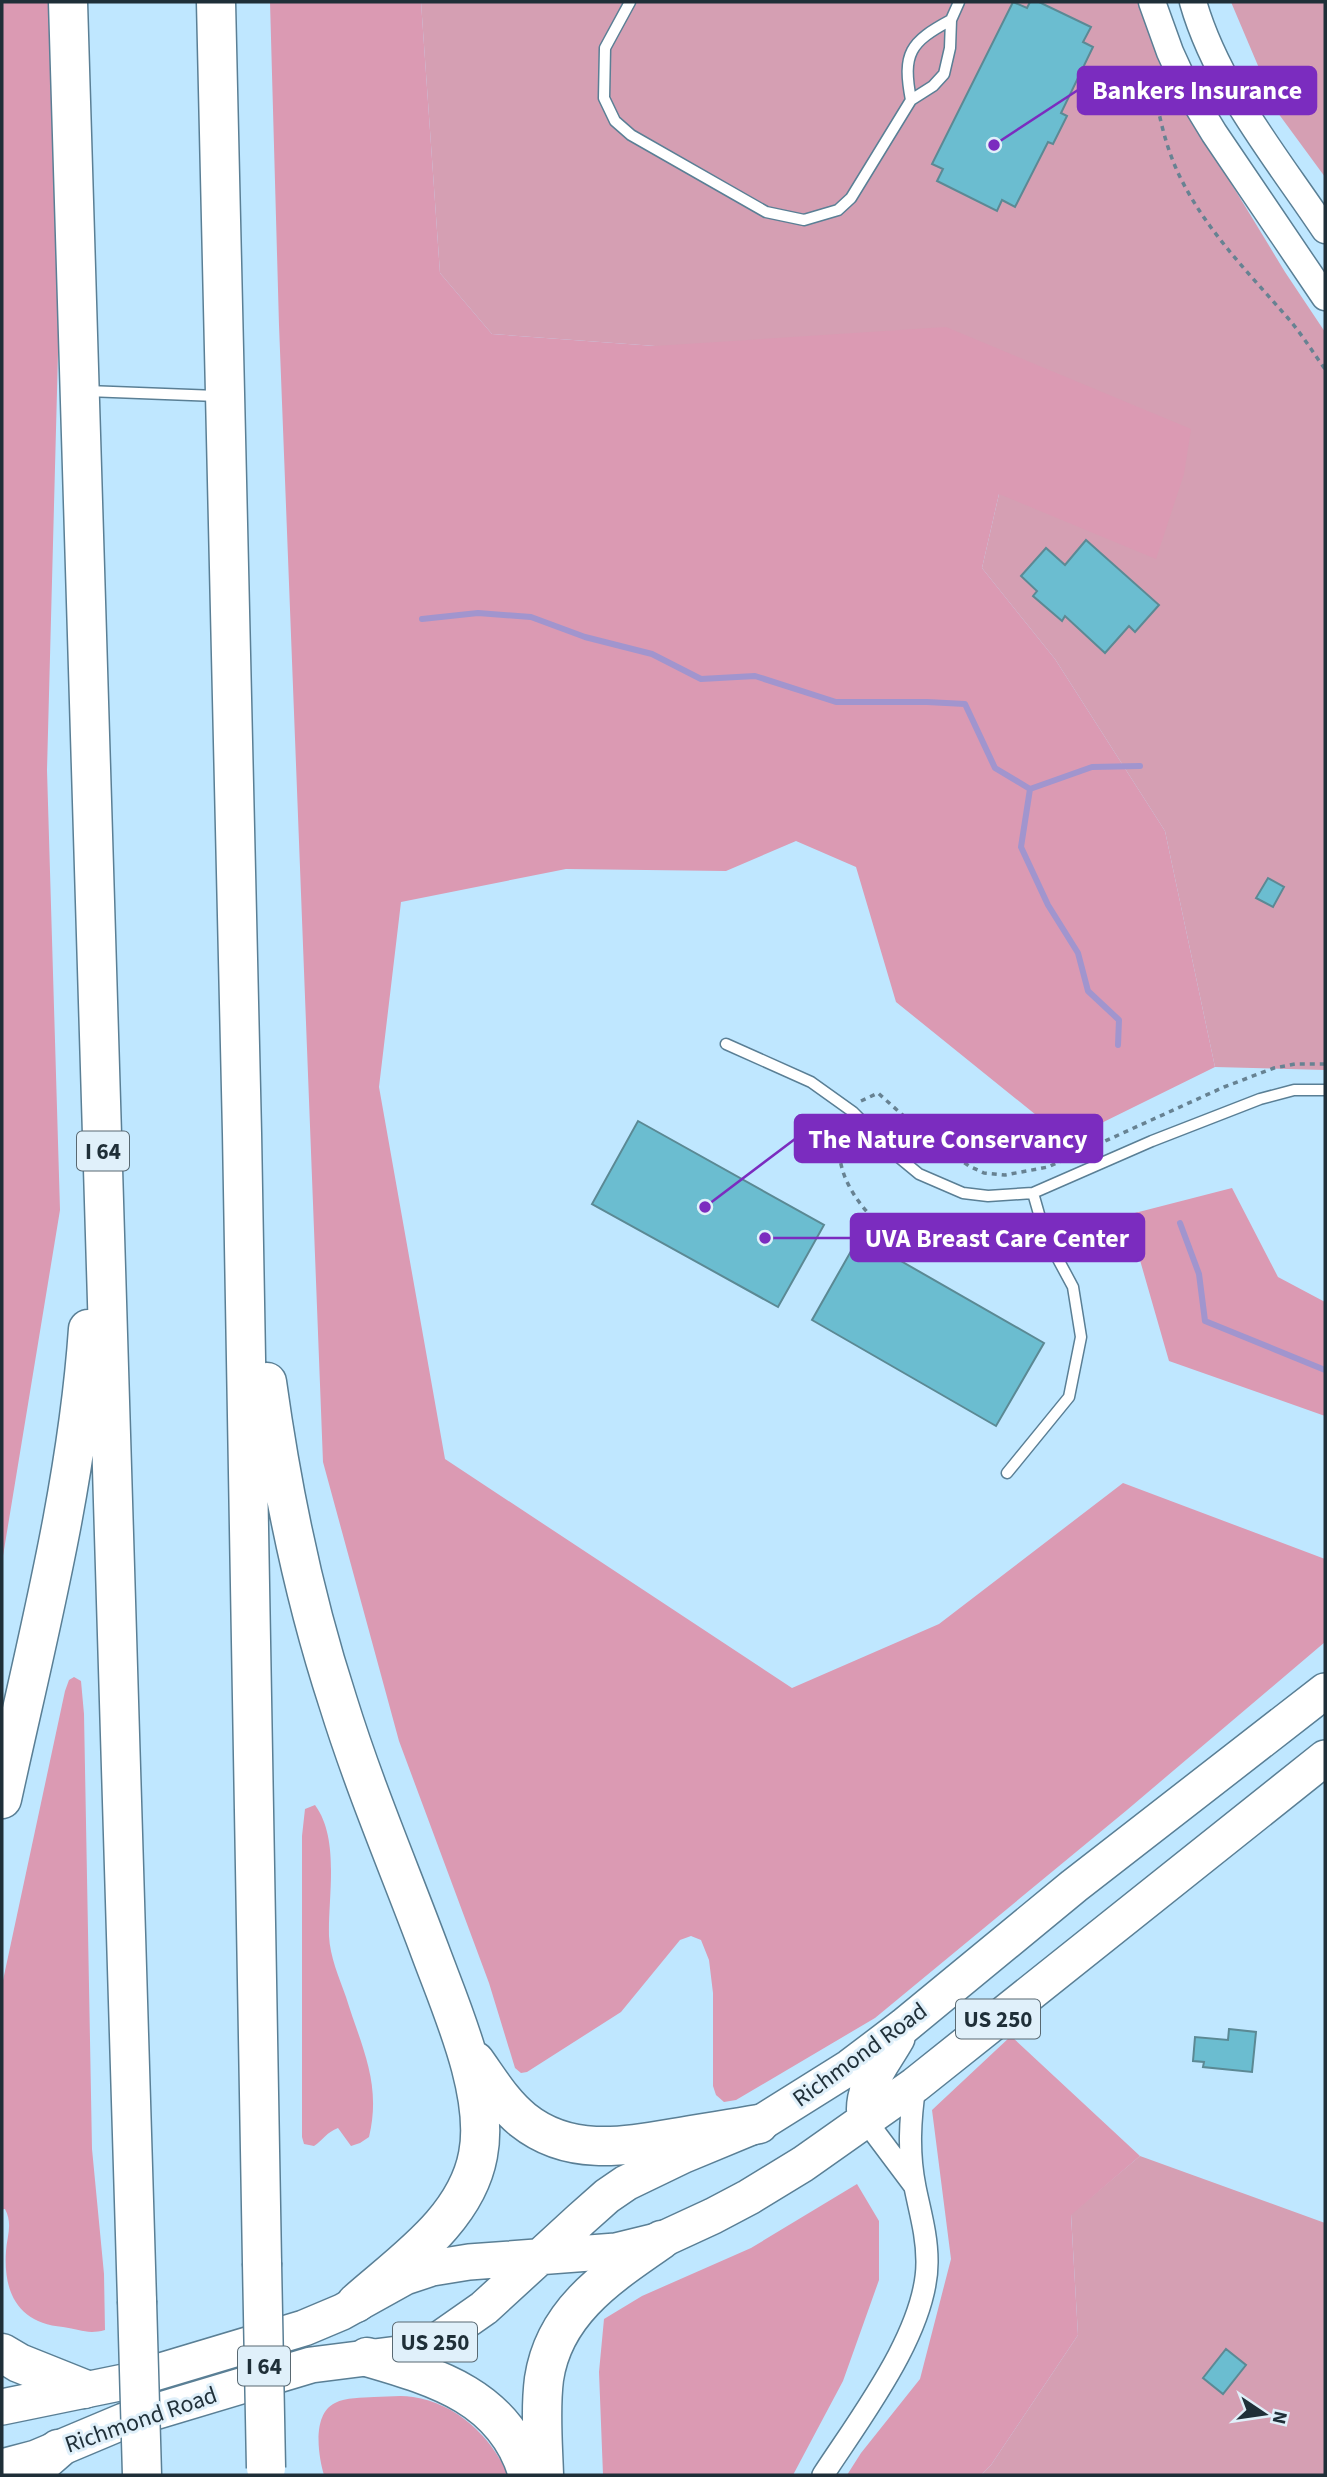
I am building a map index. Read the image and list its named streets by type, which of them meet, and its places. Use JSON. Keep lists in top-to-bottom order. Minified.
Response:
{"streets":{"highway":["I 64","US 250","Richmond Road"]},"places":["Bankers Insurance","The Nature Conservancy","UVA Breast Care Center"],"north":"right"}
